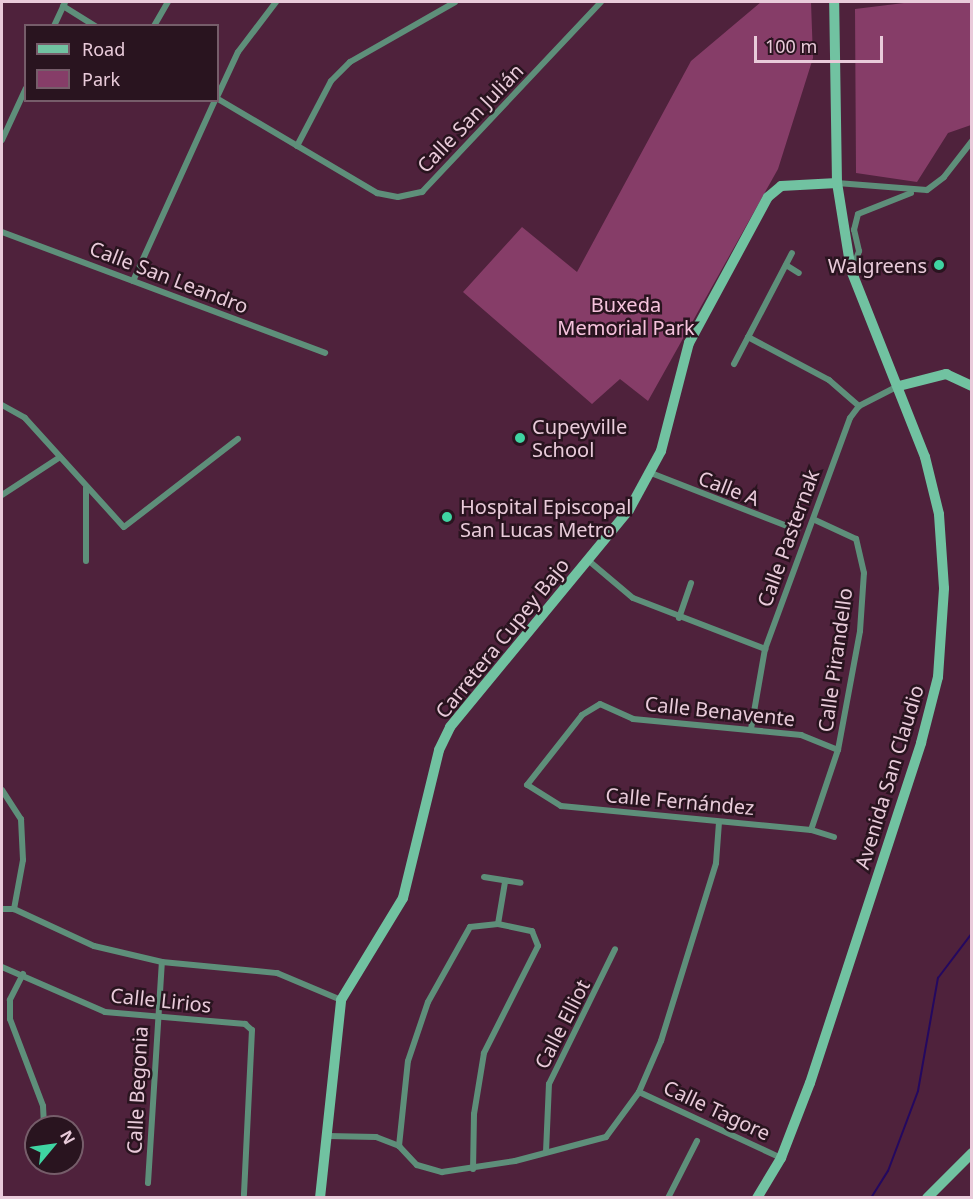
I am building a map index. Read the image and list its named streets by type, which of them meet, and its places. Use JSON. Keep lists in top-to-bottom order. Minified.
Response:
{"streets":{"street":["Calle San Julián","Calle San Leandro","Calle A","Calle Pasternak","Carretera Cupey Bajo","Calle Pirandello","Calle Benavente","Avenida San Claudio","Calle Fernández","Calle Lirios","Calle Elliot","Calle Begonia","Calle Tagore"]},"crossings":[["Calle A","Carretera Cupey Bajo"],["Calle Pasternak","Calle Pirandello"],["Calle Pasternak","Calle Benavente"],["Carretera Cupey Bajo","Avenida San Claudio"],["Calle Pirandello","Calle Benavente"],["Calle Pirandello","Calle Fernández"],["Calle Benavente","Calle Fernández"],["Avenida San Claudio","Calle Tagore"],["Calle Lirios","Calle Begonia"]],"parks":["Buxeda Memorial Park"],"places":["Walgreens","Cupeyville School","Hospital Episcopal San Lucas Metro"],"legend":["Road","Park"],"scale_bar":"100 m","north":"top right"}
